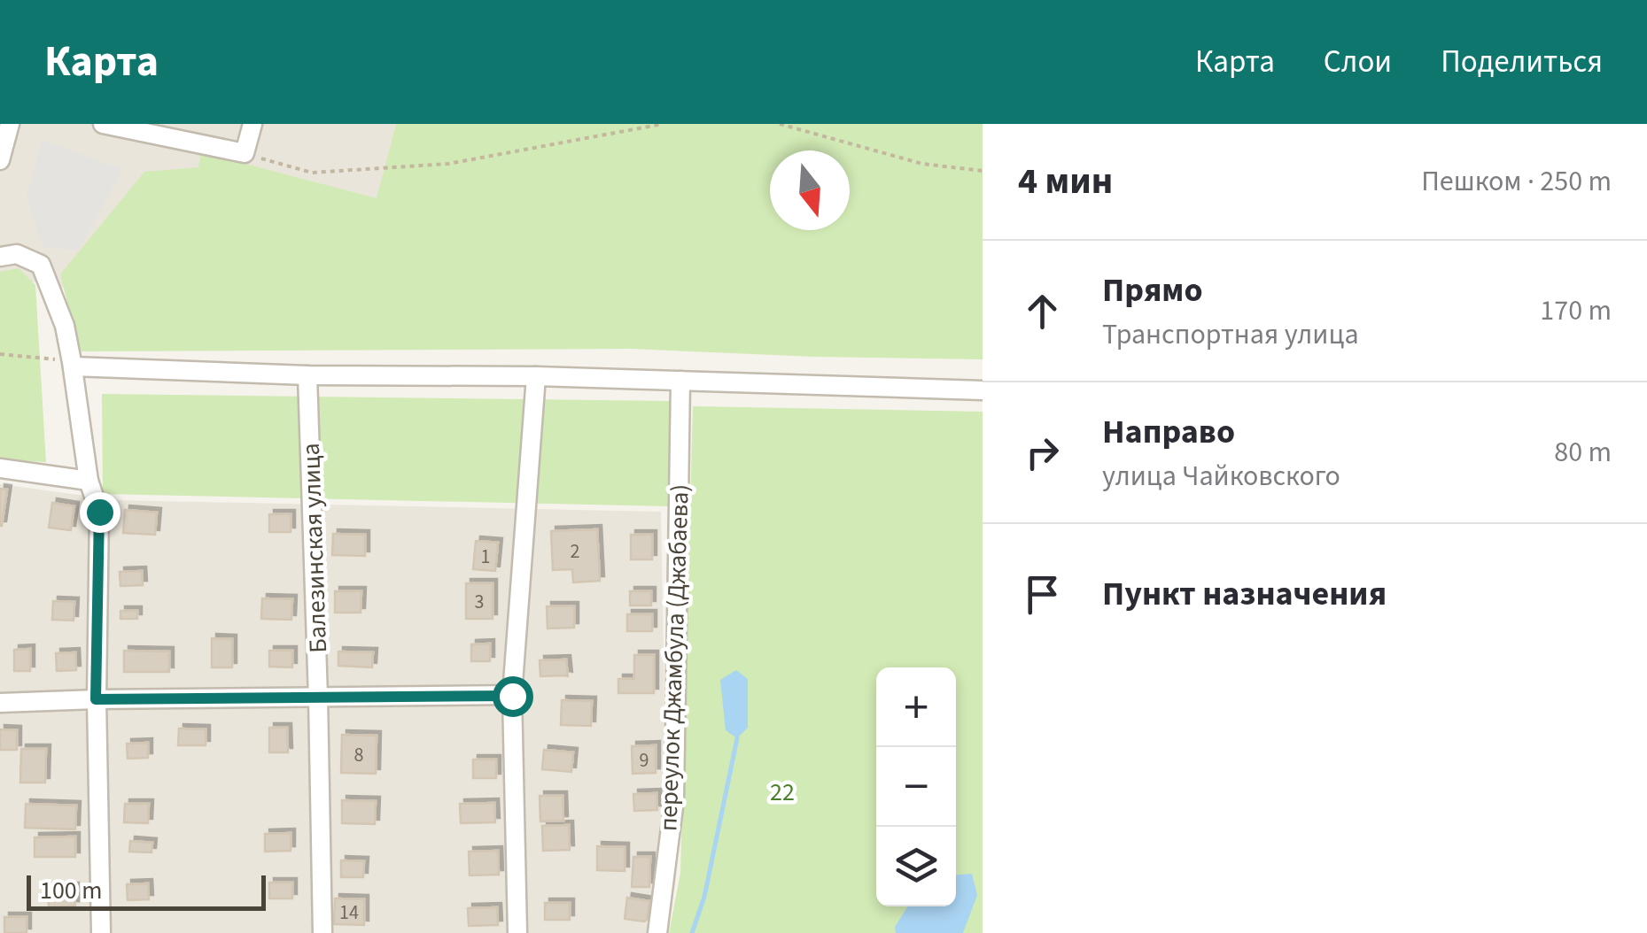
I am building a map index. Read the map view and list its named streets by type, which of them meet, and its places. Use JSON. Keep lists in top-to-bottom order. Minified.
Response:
{"streets":{"street":["Балезинская улица","переулок Джамбула (Джабаева)"]},"parks":["22"],"house_numbers":["2","1","3","8","9","14"],"scale_bar":"100 m","north":"bottom","page":{"header":"Карта","nav":["Карта","Слои","Поделиться"],"heading":["4 мин","Пешком · 250 m"],"list":[["Прямо","Транспортная улица","170 m"],["Направо","улица Чайковского","80 m"],"Пункт назначения"],"map_buttons":["+","−"],"scale":"100 m"}}
